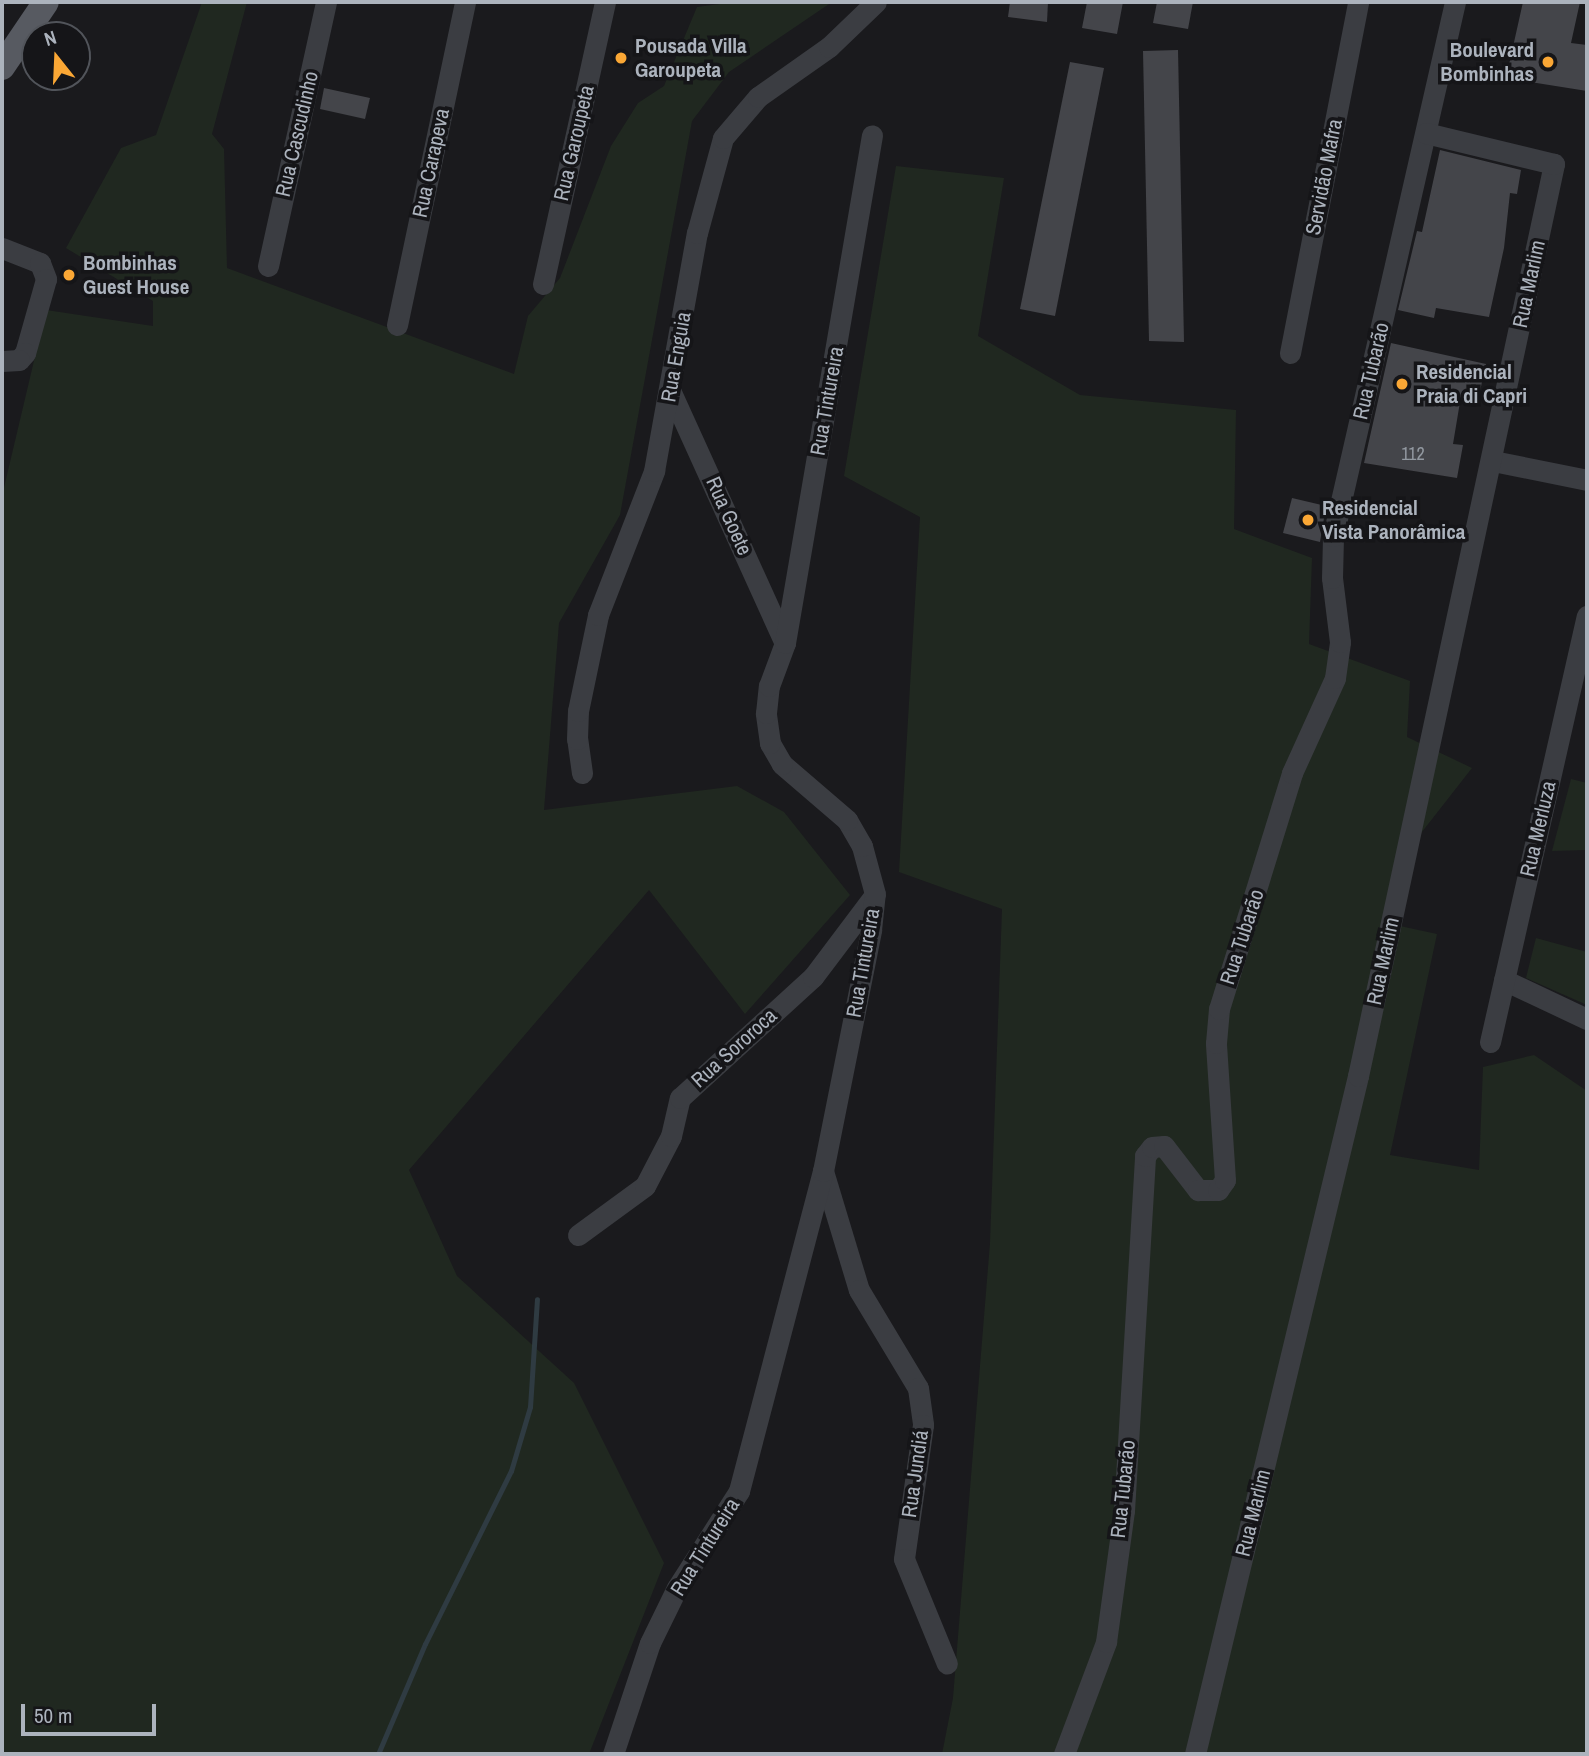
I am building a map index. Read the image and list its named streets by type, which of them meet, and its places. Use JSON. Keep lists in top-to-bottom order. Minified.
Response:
{"streets":{"street":["Rua Cascudinho","Rua Garoupeta","Rua Carapeva","Servidão Mafra","Rua Marlim","Rua Enguia","Rua Tubarão","Rua Tintureira","Rua Goete","Rua Merluza","Rua Sororoca","Rua Jundiá"]},"crossings":[["Rua Marlim","Rua Tubarão"],["Rua Enguia","Rua Goete"],["Rua Tintureira","Rua Goete"],["Rua Tintureira","Rua Sororoca"],["Rua Tintureira","Rua Jundiá"]],"places":["Pousada Villa Garoupeta","Boulevard Bombinhas","Bombinhas Guest House","Residencial Praia di Capri","Residencial Vista Panorâmica"],"house_numbers":["112"],"scale_bar":"50 m","north":"top"}
